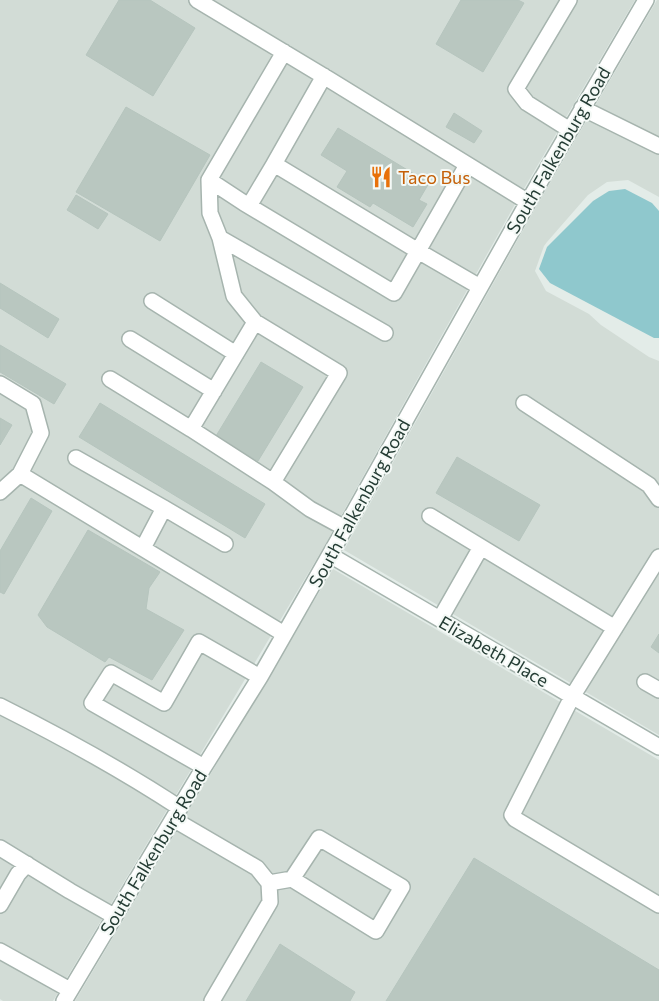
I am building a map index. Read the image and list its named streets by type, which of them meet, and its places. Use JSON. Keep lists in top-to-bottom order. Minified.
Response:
{"streets":{"street":["South Falkenburg Road","Elizabeth Place"]},"crossings":[["South Falkenburg Road","Elizabeth Place"]],"places":{"restaurant":["Taco Bus"]}}
